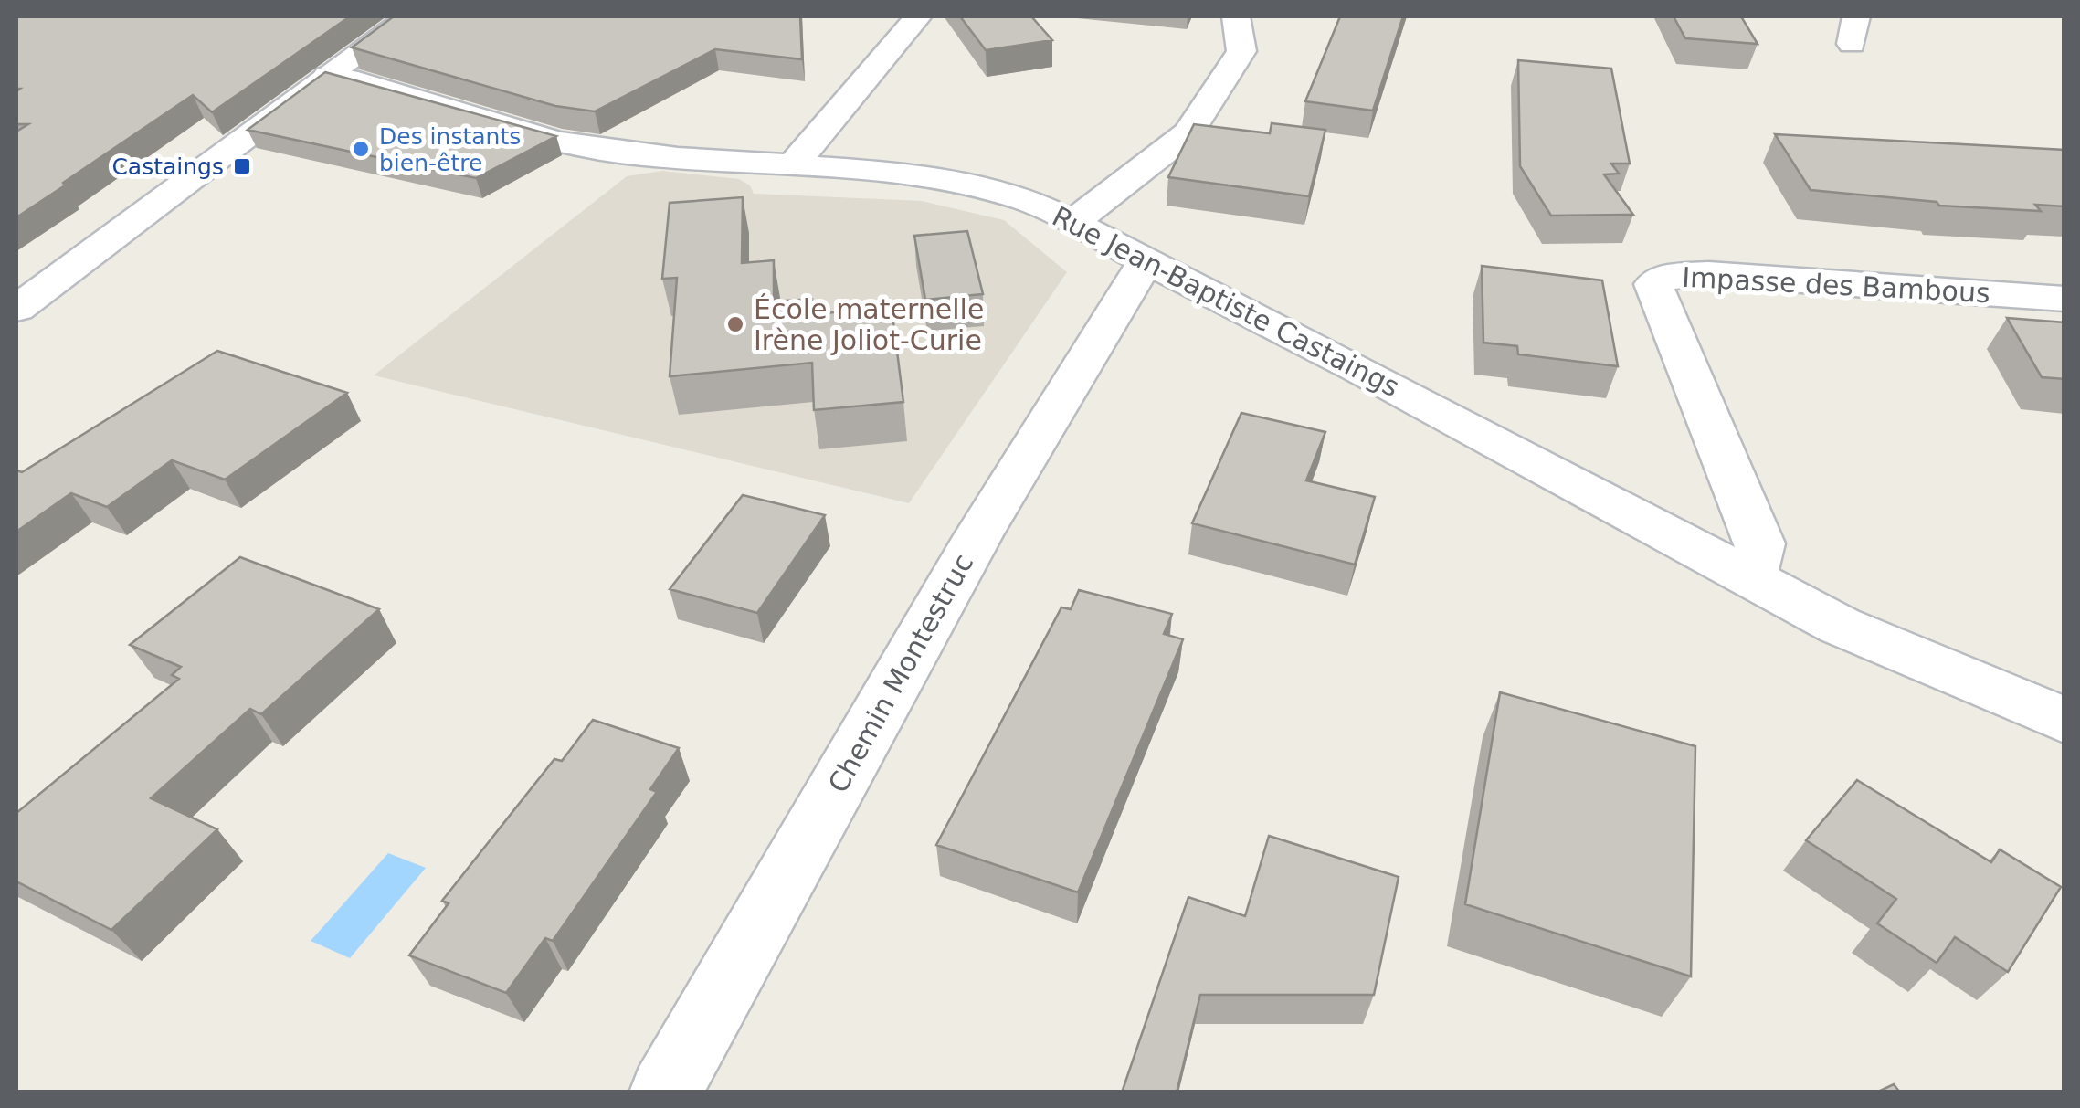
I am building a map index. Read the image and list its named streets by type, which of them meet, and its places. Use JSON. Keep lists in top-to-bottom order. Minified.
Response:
{"streets":{"street":["Impasse des Bambous","Rue Jean-Baptiste Castaings","Chemin Montestruc"]},"crossings":[["Impasse des Bambous","Rue Jean-Baptiste Castaings"],["Rue Jean-Baptiste Castaings","Chemin Montestruc"]],"places":{"other":["Des instants bien-être","École maternelle Irène Joliot-Curie"],"transit":["Castaings"]}}
